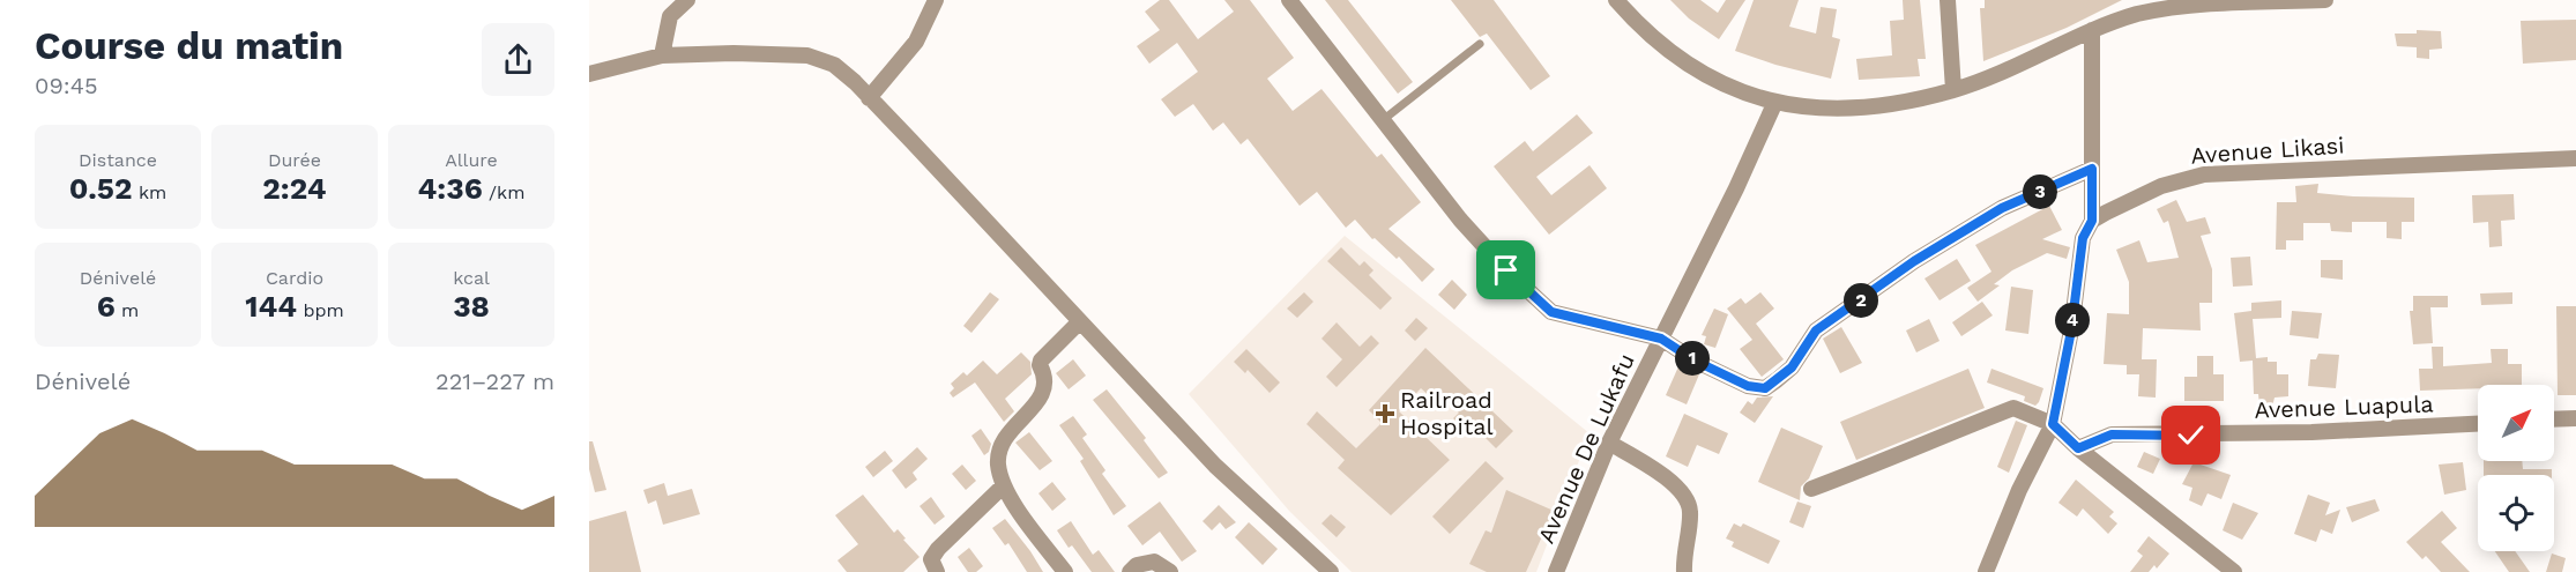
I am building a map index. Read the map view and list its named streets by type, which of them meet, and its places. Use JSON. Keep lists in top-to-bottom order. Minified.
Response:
{"streets":{"street":["Avenue Likasi","Avenue Luapula","Avenue De Lukafu"]},"places":{"health":["Railroad Hospital"]},"north":"top right","page":{"heading":["Course du matin","09:45"],"stats":[["Distance","0.52 km"],["Durée","2:24"],["Allure","4:36 /km"],["Dénivelé","6 m"],["Cardio","144 bpm"],["kcal","38"]],"pins":["3","2","4","1"],"chart":["Dénivelé","221–227 m"]}}
